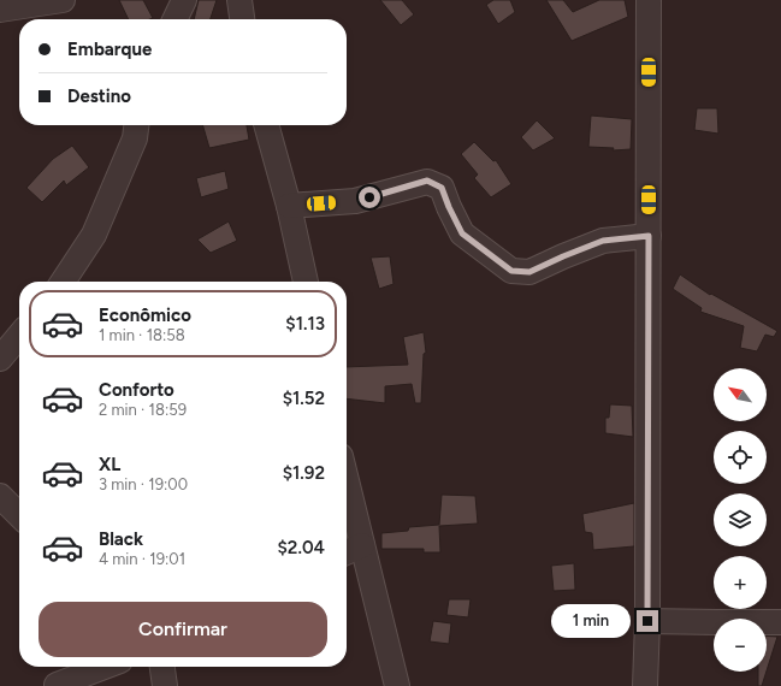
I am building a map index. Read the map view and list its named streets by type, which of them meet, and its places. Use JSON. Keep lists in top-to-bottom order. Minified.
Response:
{"north":"top left","page":{"banner":["Embarque","Destino"],"list":[{"name":"Econômico","note":"1 min · 18:58","value":"$1.13"},{"name":"Conforto","note":"2 min · 18:59","value":"$1.52"},{"name":"XL","note":"3 min · 19:00","value":"$1.92"},{"name":"Black","note":"4 min · 19:01","value":"$2.04"}],"map_buttons":["+","−"],"buttons":"Confirmar","bubble":"1 min"}}
